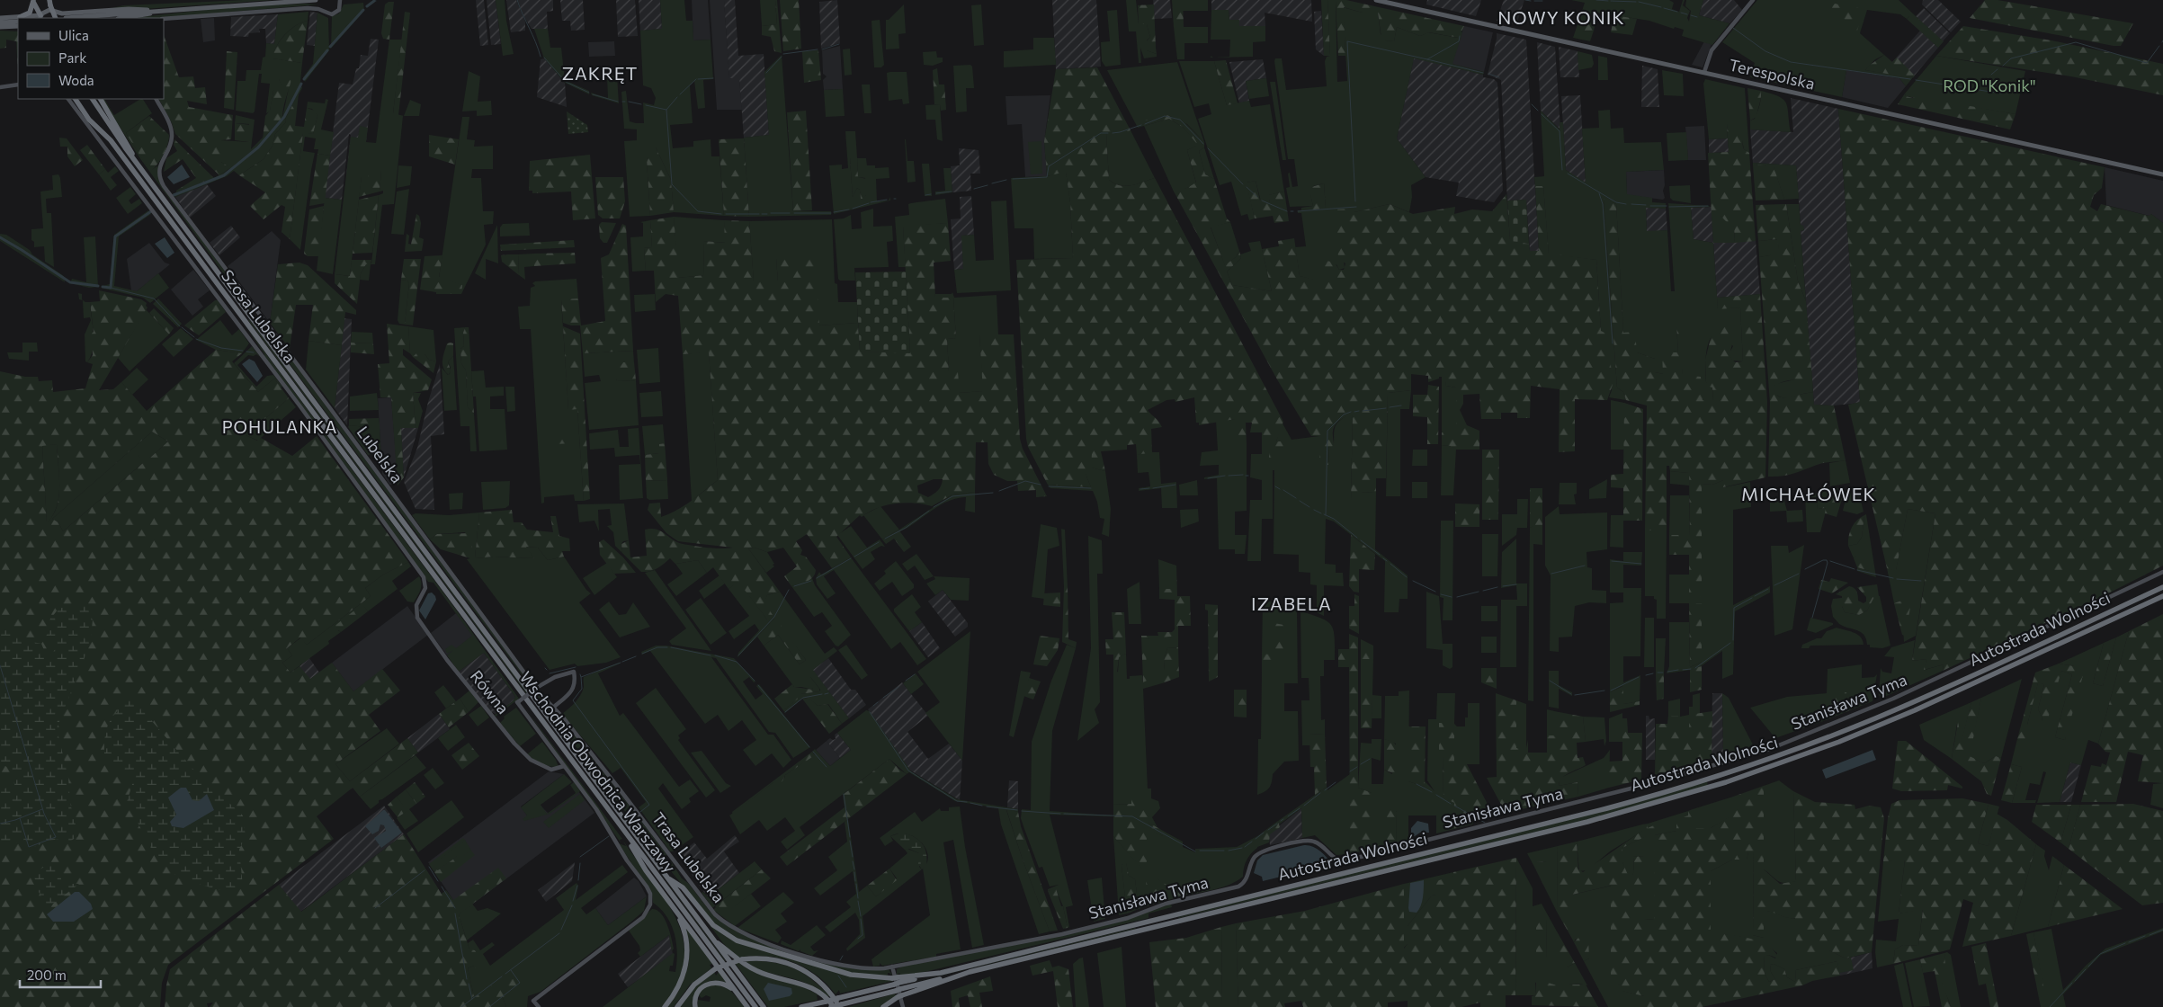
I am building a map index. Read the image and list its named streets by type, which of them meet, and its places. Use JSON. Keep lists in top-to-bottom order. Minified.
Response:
{"streets":{"highway":["Szosa Lubelska","Autostrada Wolności","Wschodnia Obwodnica Warszawy"],"main road":["Terespolska"],"street":["Lubelska","Równa","Stanisława Tyma","Trasa Lubelska"]},"crossings":[["Szosa Lubelska","Wschodnia Obwodnica Warszawy"],["Lubelska","Trasa Lubelska"],["Stanisława Tyma","Trasa Lubelska"]],"districts":["NOWY KONIK","ZAKRĘT","POHULANKA","MICHAŁÓWEK","IZABELA"],"parks":["ROD \"Konik\""],"legend":["Ulica","Park","Woda"],"scale_bar":"200 m"}
